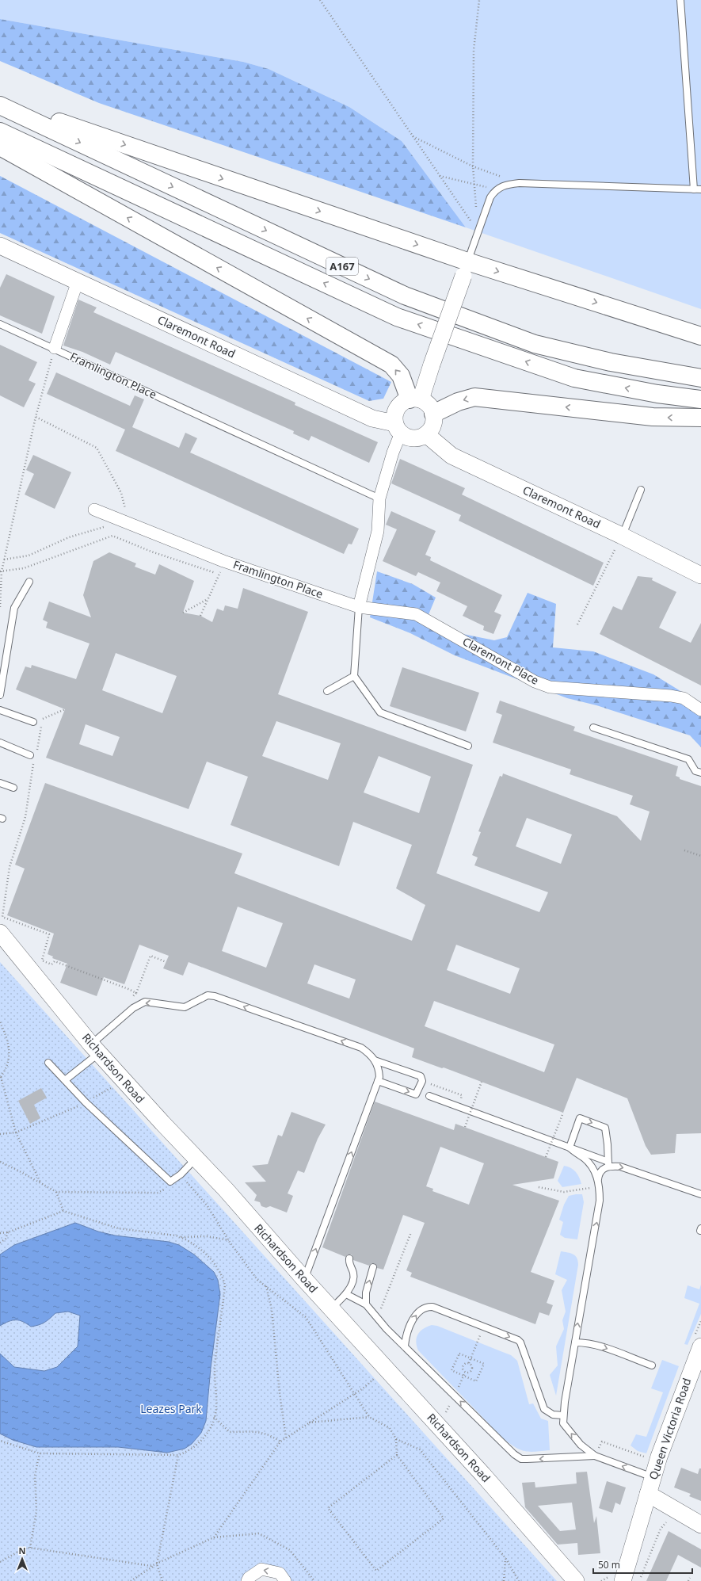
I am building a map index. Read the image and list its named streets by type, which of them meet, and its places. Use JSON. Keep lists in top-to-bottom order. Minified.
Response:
{"streets":{"highway":["A167"],"street":["Claremont Road","Framlington Place","Claremont Place","Richardson Road","Queen Victoria Road"]},"crossings":[["Framlington Place","Claremont Place"]],"parks":["Leazes Park"],"scale_bar":"50 m","north":"top"}
